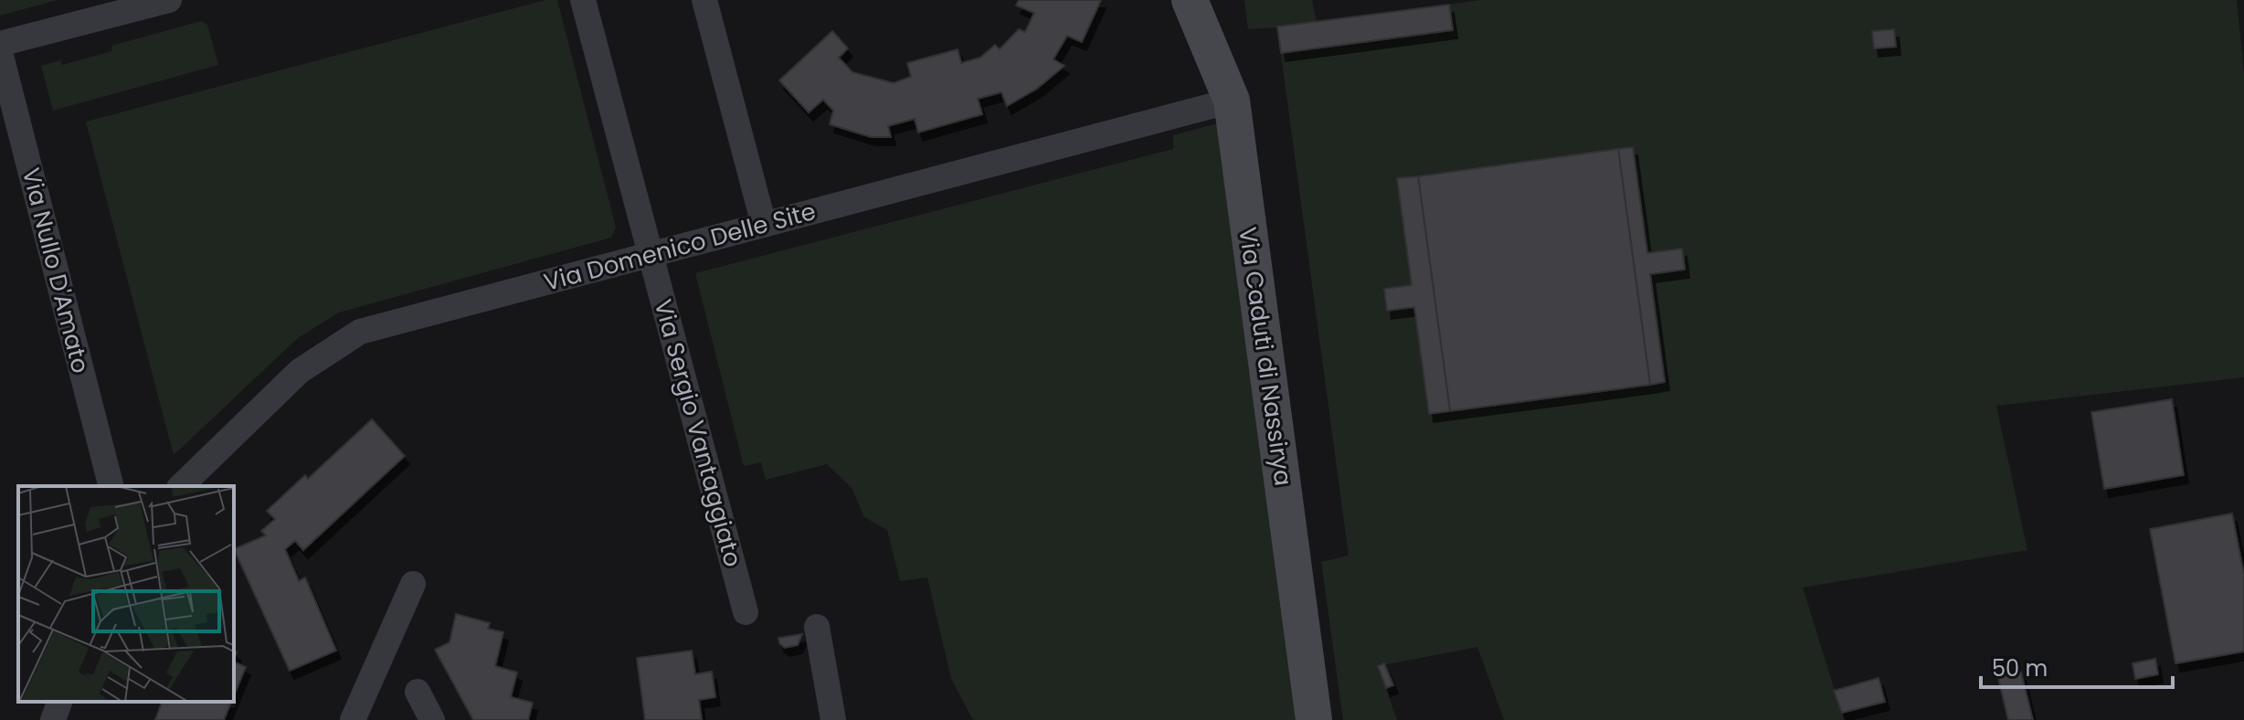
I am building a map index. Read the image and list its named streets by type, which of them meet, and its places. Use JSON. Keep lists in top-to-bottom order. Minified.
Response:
{"streets":{"street":["Via Domenico Delle Site","Via Nullo D'Amato","Via Caduti di Nassirya","Via Sergio Vantaggiato"]},"crossings":[["Via Domenico Delle Site","Via Caduti di Nassirya"],["Via Domenico Delle Site","Via Sergio Vantaggiato"]],"scale_bar":"50 m"}
